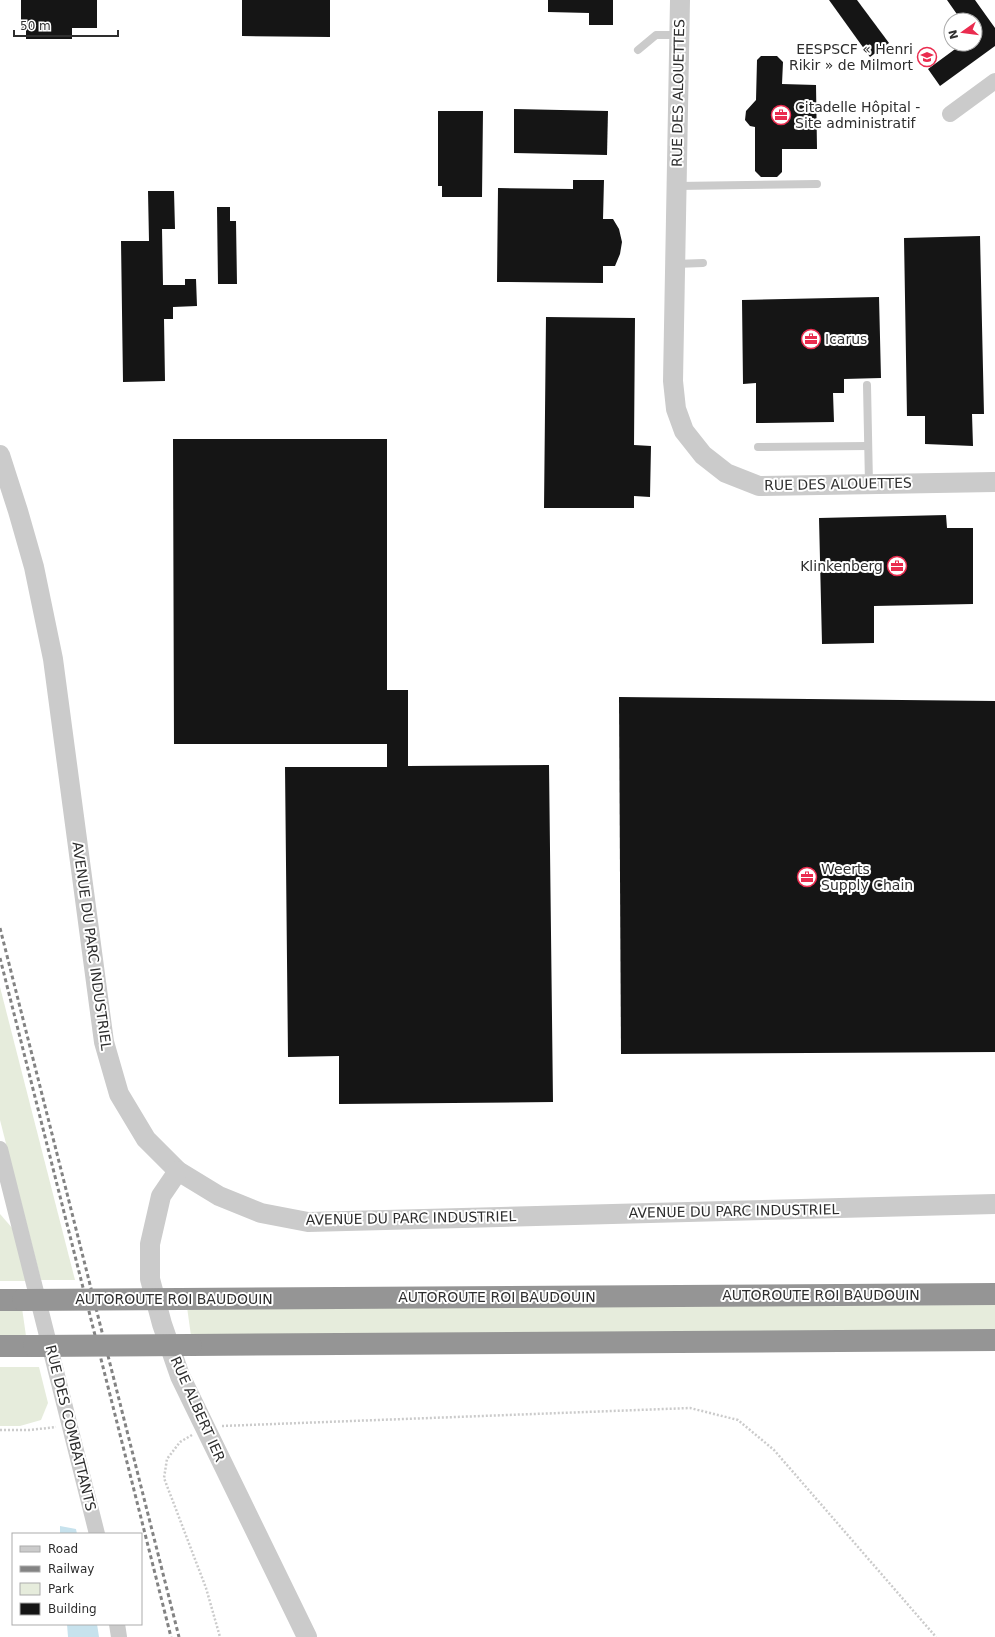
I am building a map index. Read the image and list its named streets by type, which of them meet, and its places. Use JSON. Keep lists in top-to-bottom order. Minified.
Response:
{"streets":{"highway":["AUTOROUTE ROI BAUDOUIN"],"street":["RUE DES ALOUETTES","AVENUE DU PARC INDUSTRIEL","RUE ALBERT IER","RUE DES COMBATTANTS"]},"crossings":[["AVENUE DU PARC INDUSTRIEL","RUE ALBERT IER"]],"places":{"school or university":["EESPSCF « Henri Rikir » de Milmort"],"office":["Citadelle Hôpital - Site administratif","Icarus","Klinkenberg","Weerts Supply Chain"]},"legend":["Road","Railway","Park","Building"],"scale_bar":"50 m","north":"left"}
